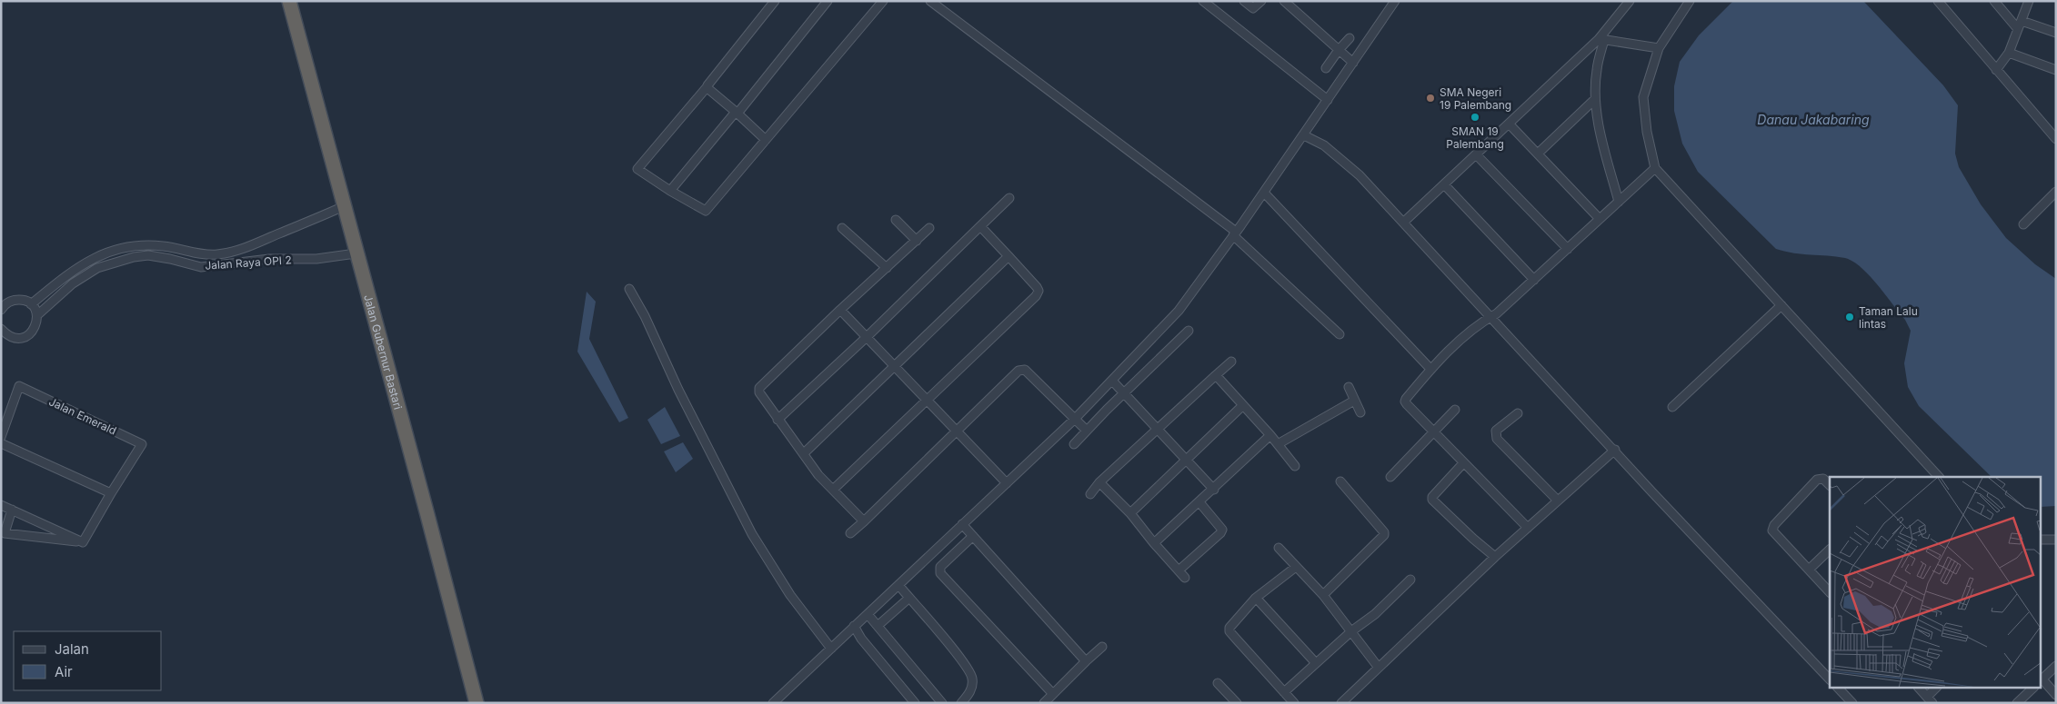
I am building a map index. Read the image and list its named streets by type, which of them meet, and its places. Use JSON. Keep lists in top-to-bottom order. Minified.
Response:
{"streets":{"highway":["Jalan Gubernur Bastari"],"street":["Jalan Raya OPI 2","Jalan Emerald"]},"crossings":[["Jalan Raya OPI 2","Jalan Gubernur Bastari"]],"water":["Danau Jakabaring"],"places":["SMA Negeri 19 Palembang","SMAN 19 Palembang","Taman Lalu lintas"],"legend":["Jalan","Air"]}
